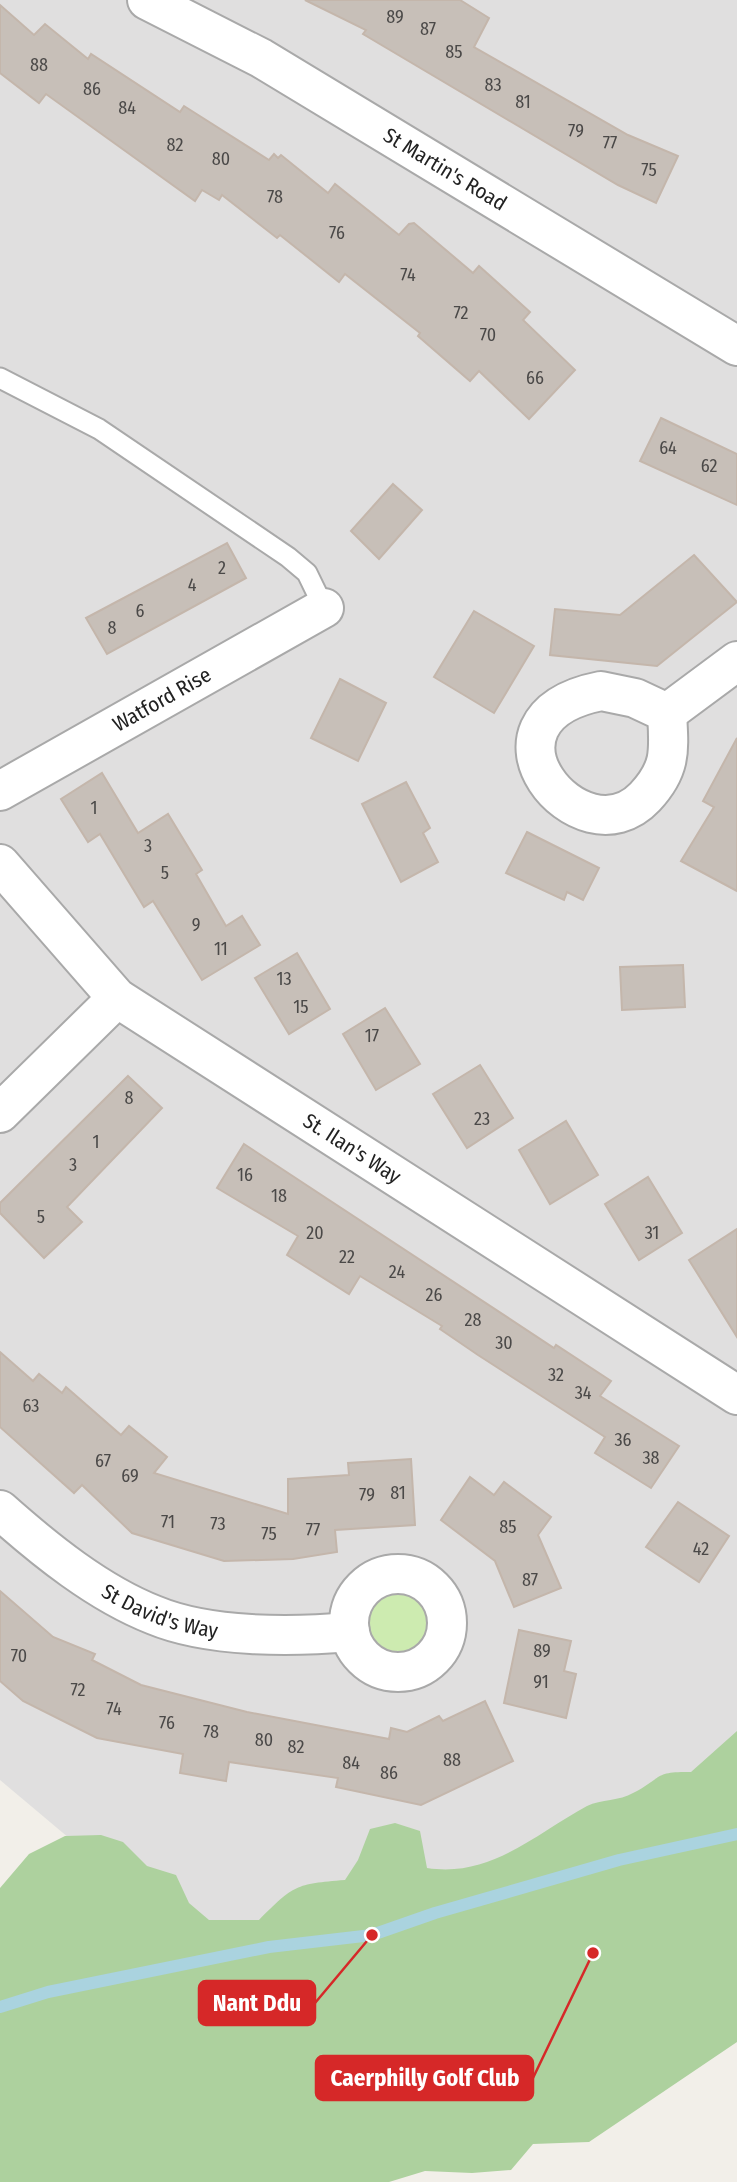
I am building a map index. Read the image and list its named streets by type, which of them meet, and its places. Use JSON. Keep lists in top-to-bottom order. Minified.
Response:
{"streets":{"street":["St Martin's Road","Watford Rise","St. Ilan's Way","St David's Way"]},"places":["Nant Ddu","Caerphilly Golf Club"],"house_numbers":["89","87","85","88","83","86","81","84","79","77","82","80","75","78","76","74","72","70","66","64","62","2","4","6","8","1","3","5","9","11","13","15","17","8","23","1","3","16","18","5","20","31","22","24","26","28","30","32","34","63","36","38","67","69","81","79","71","73","85","77","75","42","87","89","70","91","72","74","76","78","80","82","88","84","86"]}
